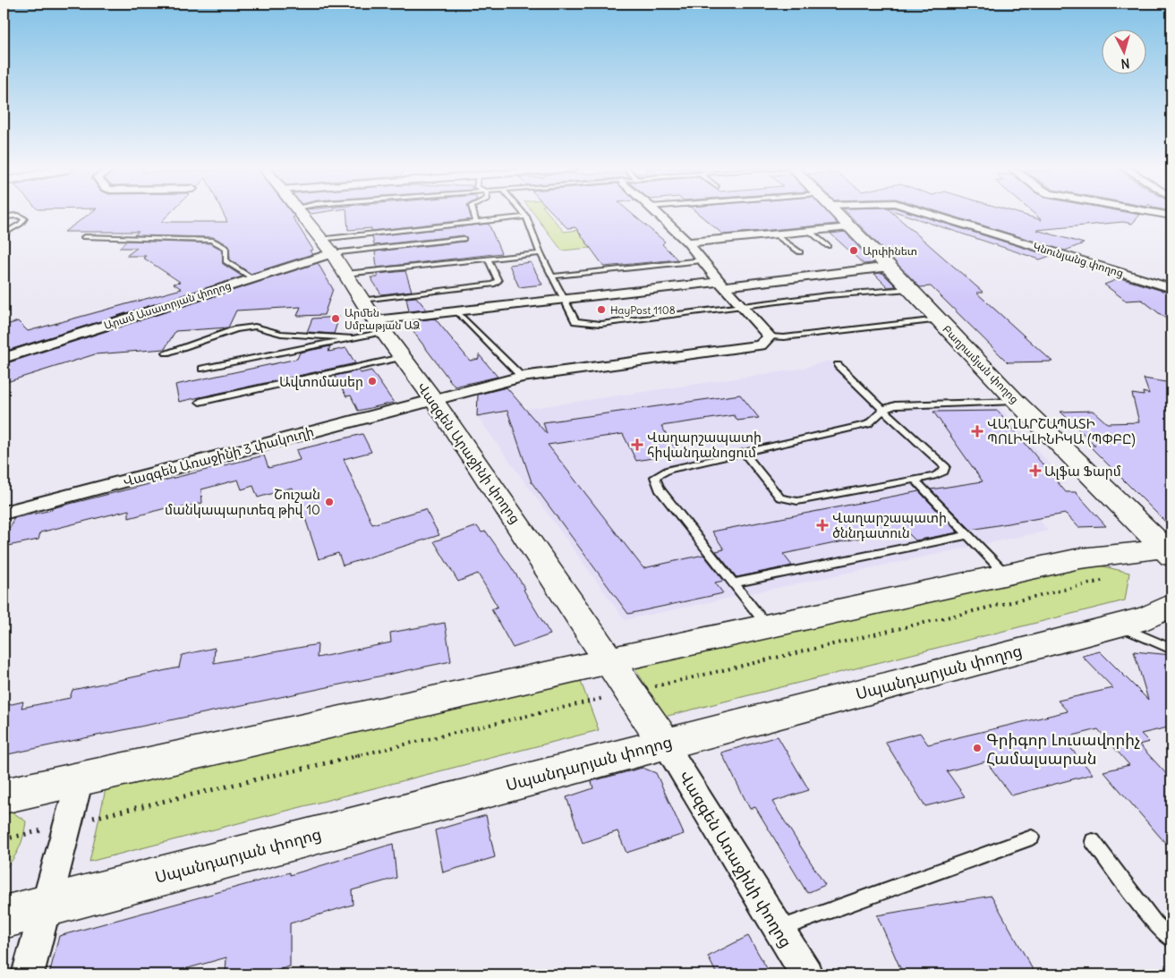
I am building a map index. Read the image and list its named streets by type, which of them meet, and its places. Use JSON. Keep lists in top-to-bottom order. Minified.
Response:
{"streets":{"main road":["Բաղրամյան փողոց","Վազգեն Արաջինի փողոց","Սպանդարյան փողոց"],"street":["Կնունյանց փողոց","Արամ Ասատրյան փողոց","Վազգեն Առաջինի 3 փակուղի","Վազգեն Առաջինի փողոց"]},"crossings":[["Արամ Ասատրյան փողոց","Վազգեն Արաջինի փողոց"],["Վազգեն Արաջինի փողոց","Վազգեն Առաջինի 3 փակուղի"],["Վազգեն Արաջինի փողոց","Սպանդարյան փողոց"],["Վազգեն Արաջինի փողոց","Վազգեն Առաջինի փողոց"],["Սպանդարյան փողոց","Վազգեն Առաջինի փողոց"]],"places":{"other":["Արփինետ","HayPost 1108","Արմեն Սմբաթյան ԱՁ","Ավտոմասեր","Շուշան մանկապարտեզ թիվ 10","Գրիգոր Լուսավորիչ Համալսարան"],"health":["ՎԱՂԱՐՇԱՊԱՏԻ ՊՈԼԻԿԼԻՆԻԿԱ (ՊՓԲԸ)","Վաղարշապատի հիվանդանոցում","Ալֆա Ֆարմ","Վաղարշապատի ծննդատուն"]},"north":"bottom"}
